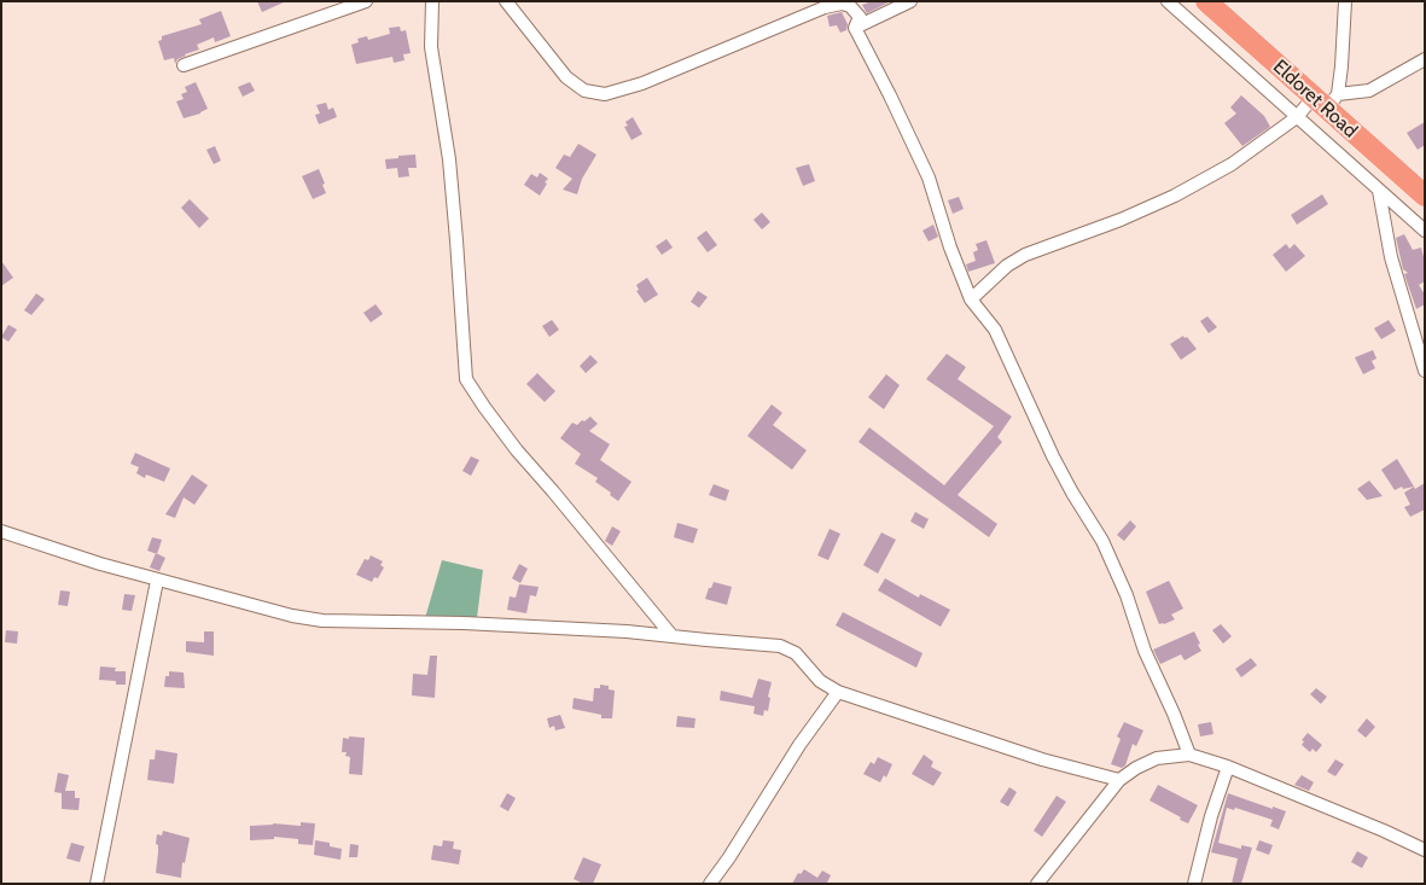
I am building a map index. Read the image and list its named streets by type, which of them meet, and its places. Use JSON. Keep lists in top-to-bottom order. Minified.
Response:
{"streets":{"highway":["Eldoret Road"]}}
